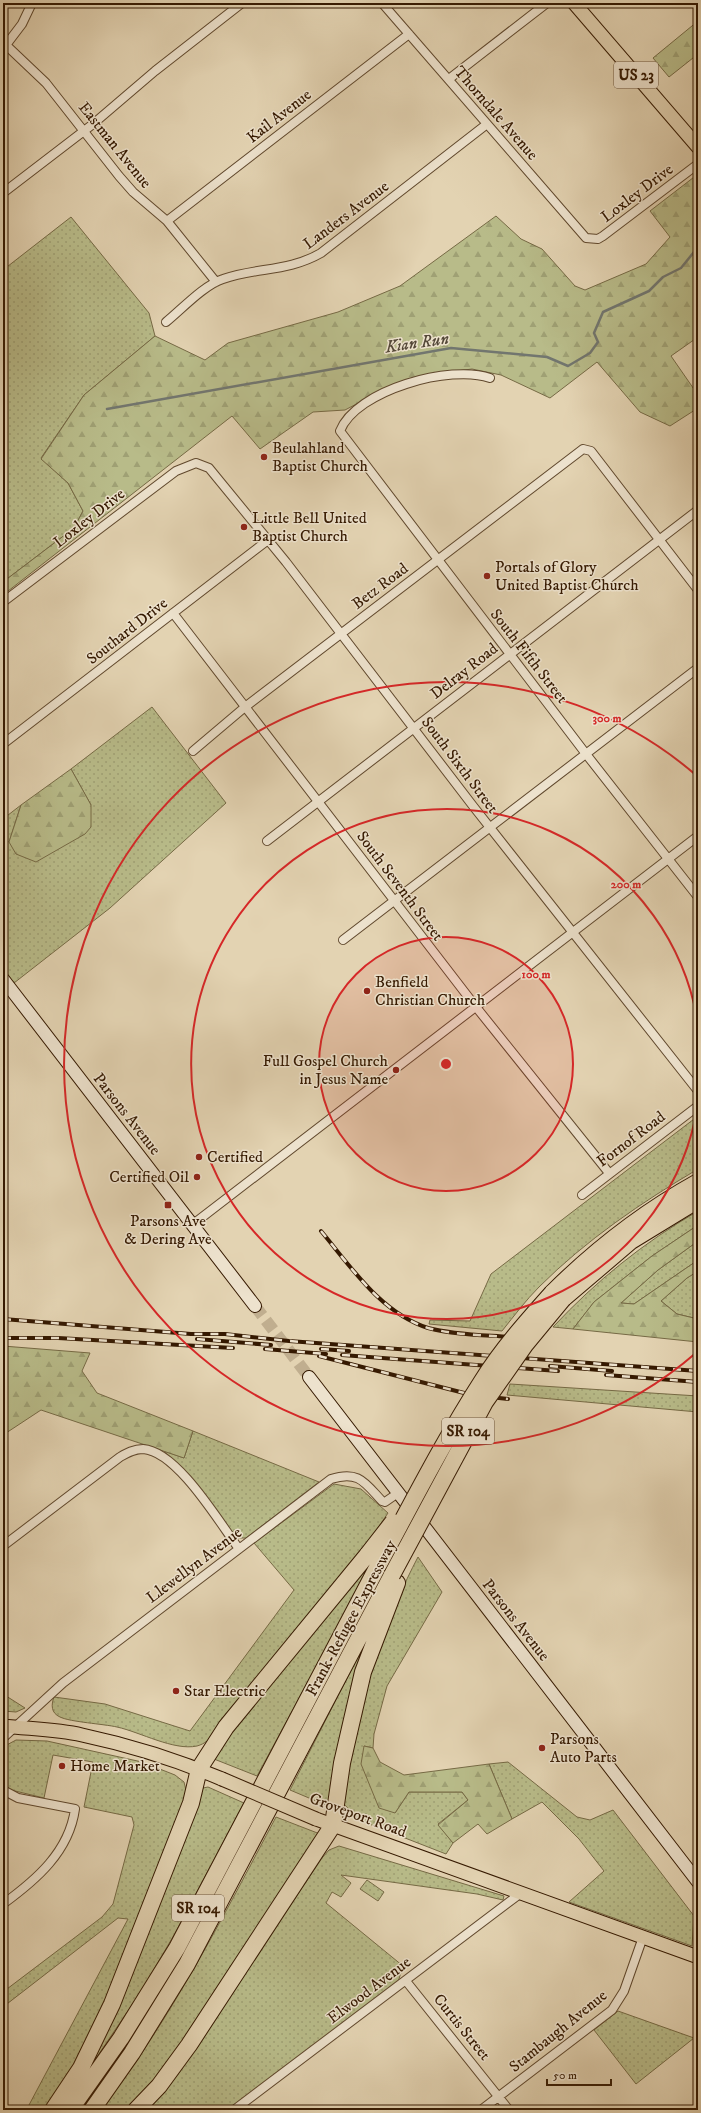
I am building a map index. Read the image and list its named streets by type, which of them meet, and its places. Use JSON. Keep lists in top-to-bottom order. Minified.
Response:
{"streets":{"highway":["SR 104","Frank-Refugee Expressway"],"main road":["US 23","Groveport Road"],"street":["Thorndale Avenue","Kail Avenue","Eastman Avenue","Loxley Drive","Landers Avenue","Betz Road","Southard Drive","South Fifth Street","Delray Road","South Sixth Street","South Seventh Street","Parsons Avenue","Fornof Road","Llewellyn Avenue","Elwood Avenue","Curtis Street","Stambaugh Avenue"]},"crossings":[["Thorndale Avenue","Kail Avenue"],["Thorndale Avenue","Loxley Drive"],["Thorndale Avenue","Landers Avenue"],["Kail Avenue","Eastman Avenue"],["Eastman Avenue","Landers Avenue"],["Loxley Drive","South Sixth Street"],["Betz Road","South Fifth Street"],["Betz Road","Delray Road"],["Betz Road","South Sixth Street"],["Betz Road","South Seventh Street"],["Southard Drive","South Sixth Street"],["Southard Drive","South Seventh Street"],["South Fifth Street","Delray Road"],["Delray Road","South Sixth Street"],["Delray Road","South Seventh Street"],["South Seventh Street","Fornof Road"],["Parsons Avenue","Llewellyn Avenue"],["Llewellyn Avenue","Groveport Road"],["Groveport Road","Elwood Avenue"],["Groveport Road","Stambaugh Avenue"],["Elwood Avenue","Curtis Street"],["Curtis Street","Stambaugh Avenue"]],"water":["Kian Run"],"places":{"other":["Beulahland Baptist Church","Little Bell United Baptist Church","Portals of Glory United Baptist Church","Benfield Christian Church","Full Gospel Church in Jesus Name","Certified","Certified Oil","Star Electric","Parsons Auto Parts","Home Market"],"transit":["Parsons Ave & Dering Ave"]},"scale_bar":"50 m","rings":["300 m","200 m","100 m"]}
